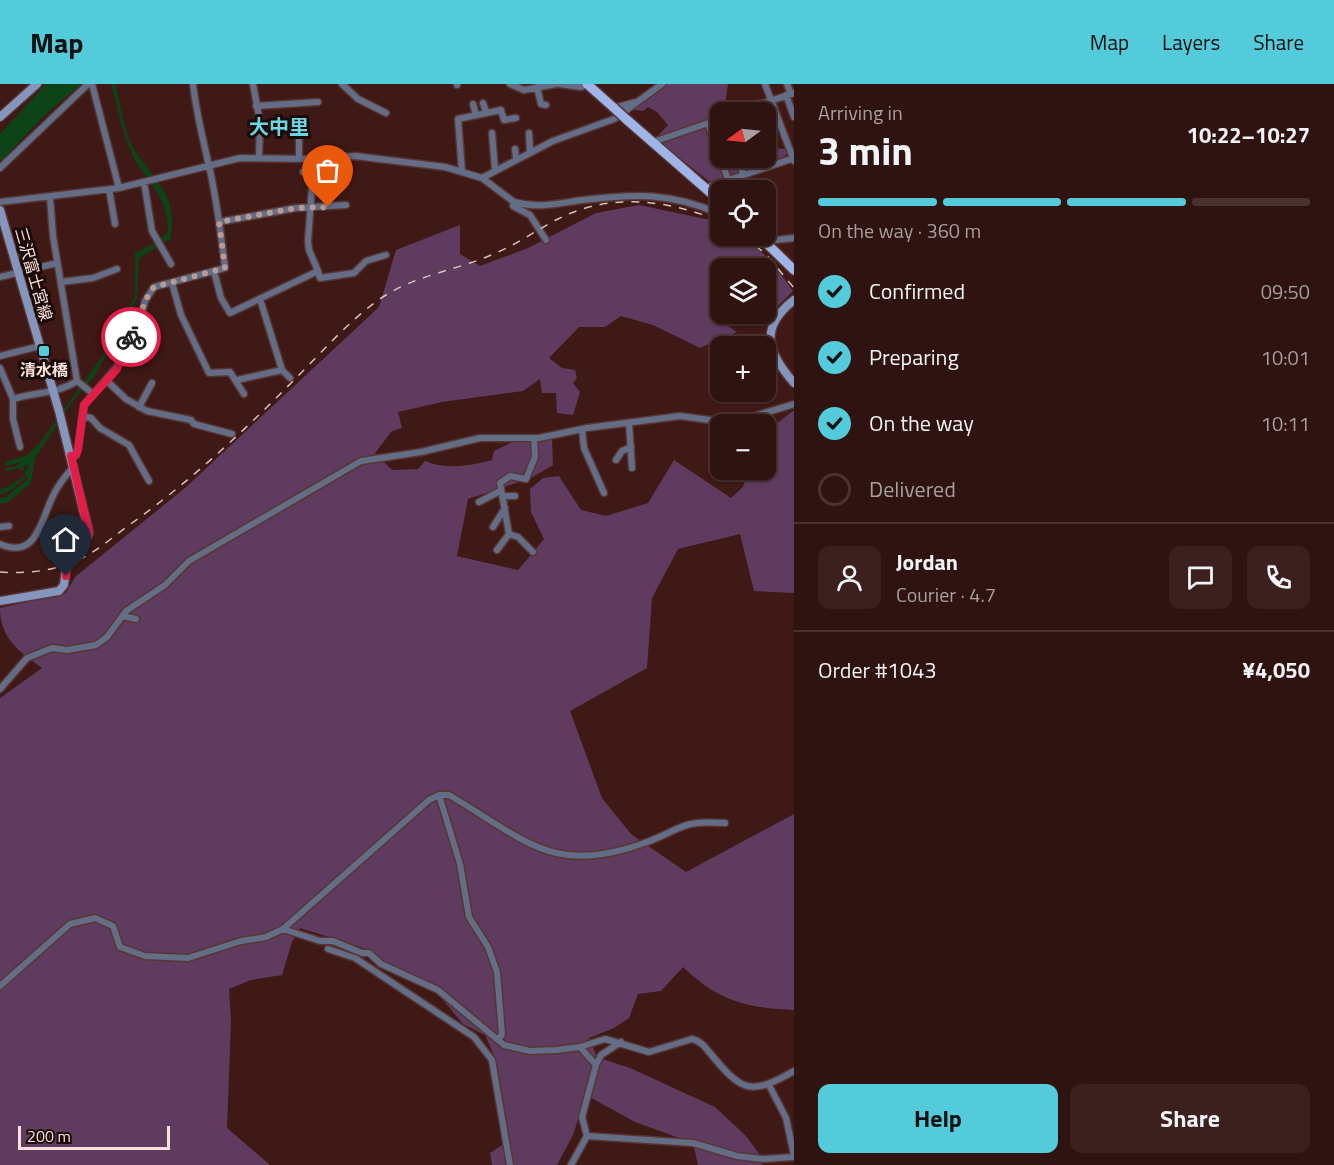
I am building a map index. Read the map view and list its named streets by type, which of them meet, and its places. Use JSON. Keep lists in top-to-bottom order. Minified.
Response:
{"streets":{"main road":["三沢富士宮線"]},"districts":["大中里"],"places":{"transit":["清水橋"]},"scale_bar":"200 m","north":"left","page":{"header":"Map","nav":["Map","Layers","Share"],"heading":["3 min","Arriving in","10:22–10:27"],"panel":["Jordan","Courier · 4.7","Order #1043","¥4,050"],"map_buttons":["+","−"],"bar":"On the way · 360 m","list":[["Confirmed","09:50"],["Preparing","10:01"],["On the way","10:11"],"Delivered"],"buttons":["Help","Share"],"scale":"200 m"}}
